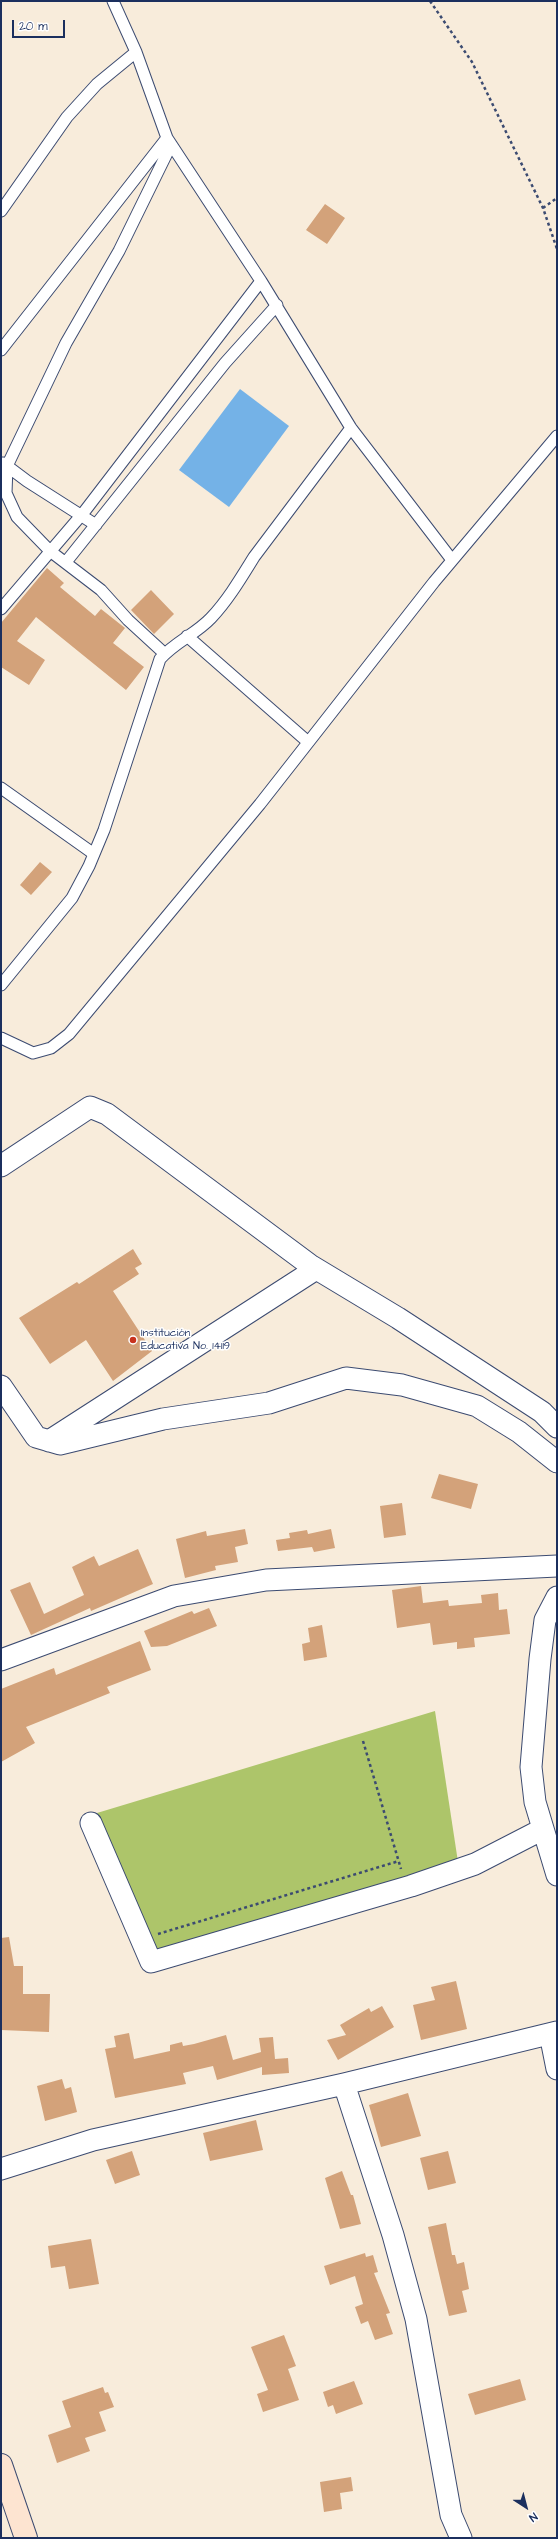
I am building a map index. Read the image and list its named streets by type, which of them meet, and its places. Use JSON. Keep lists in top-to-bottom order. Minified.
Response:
{"places":["Institución Educativa No. 14119"],"scale_bar":"20 m","north":"bottom right"}
